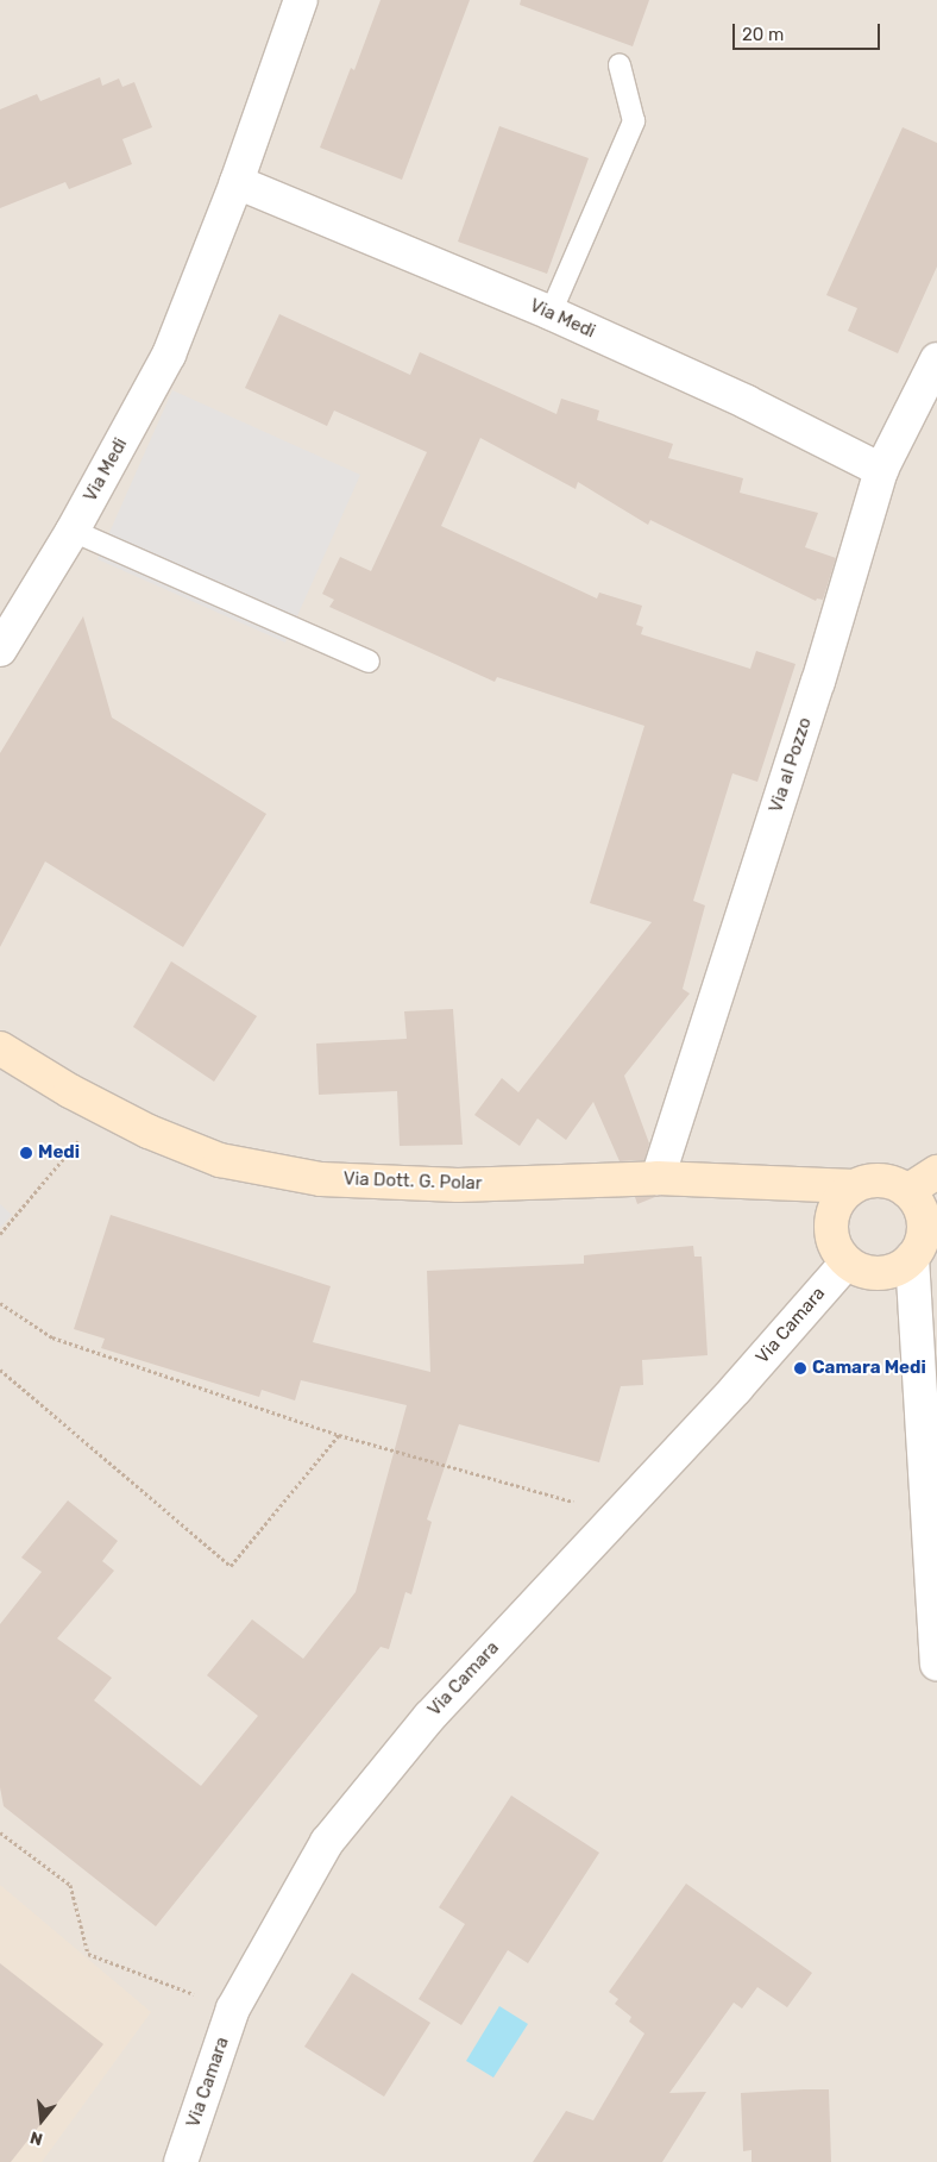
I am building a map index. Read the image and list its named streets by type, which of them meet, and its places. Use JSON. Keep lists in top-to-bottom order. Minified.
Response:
{"streets":{"street":["Via Medi","Via al Pozzo","Via Dott. G. Polar","Via Camara"]},"crossings":[["Via Medi","Via al Pozzo"],["Via al Pozzo","Via Dott. G. Polar"],["Via Dott. G. Polar","Via Camara"]],"places":["Medi","Camara Medi"],"scale_bar":"20 m","north":"bottom"}
